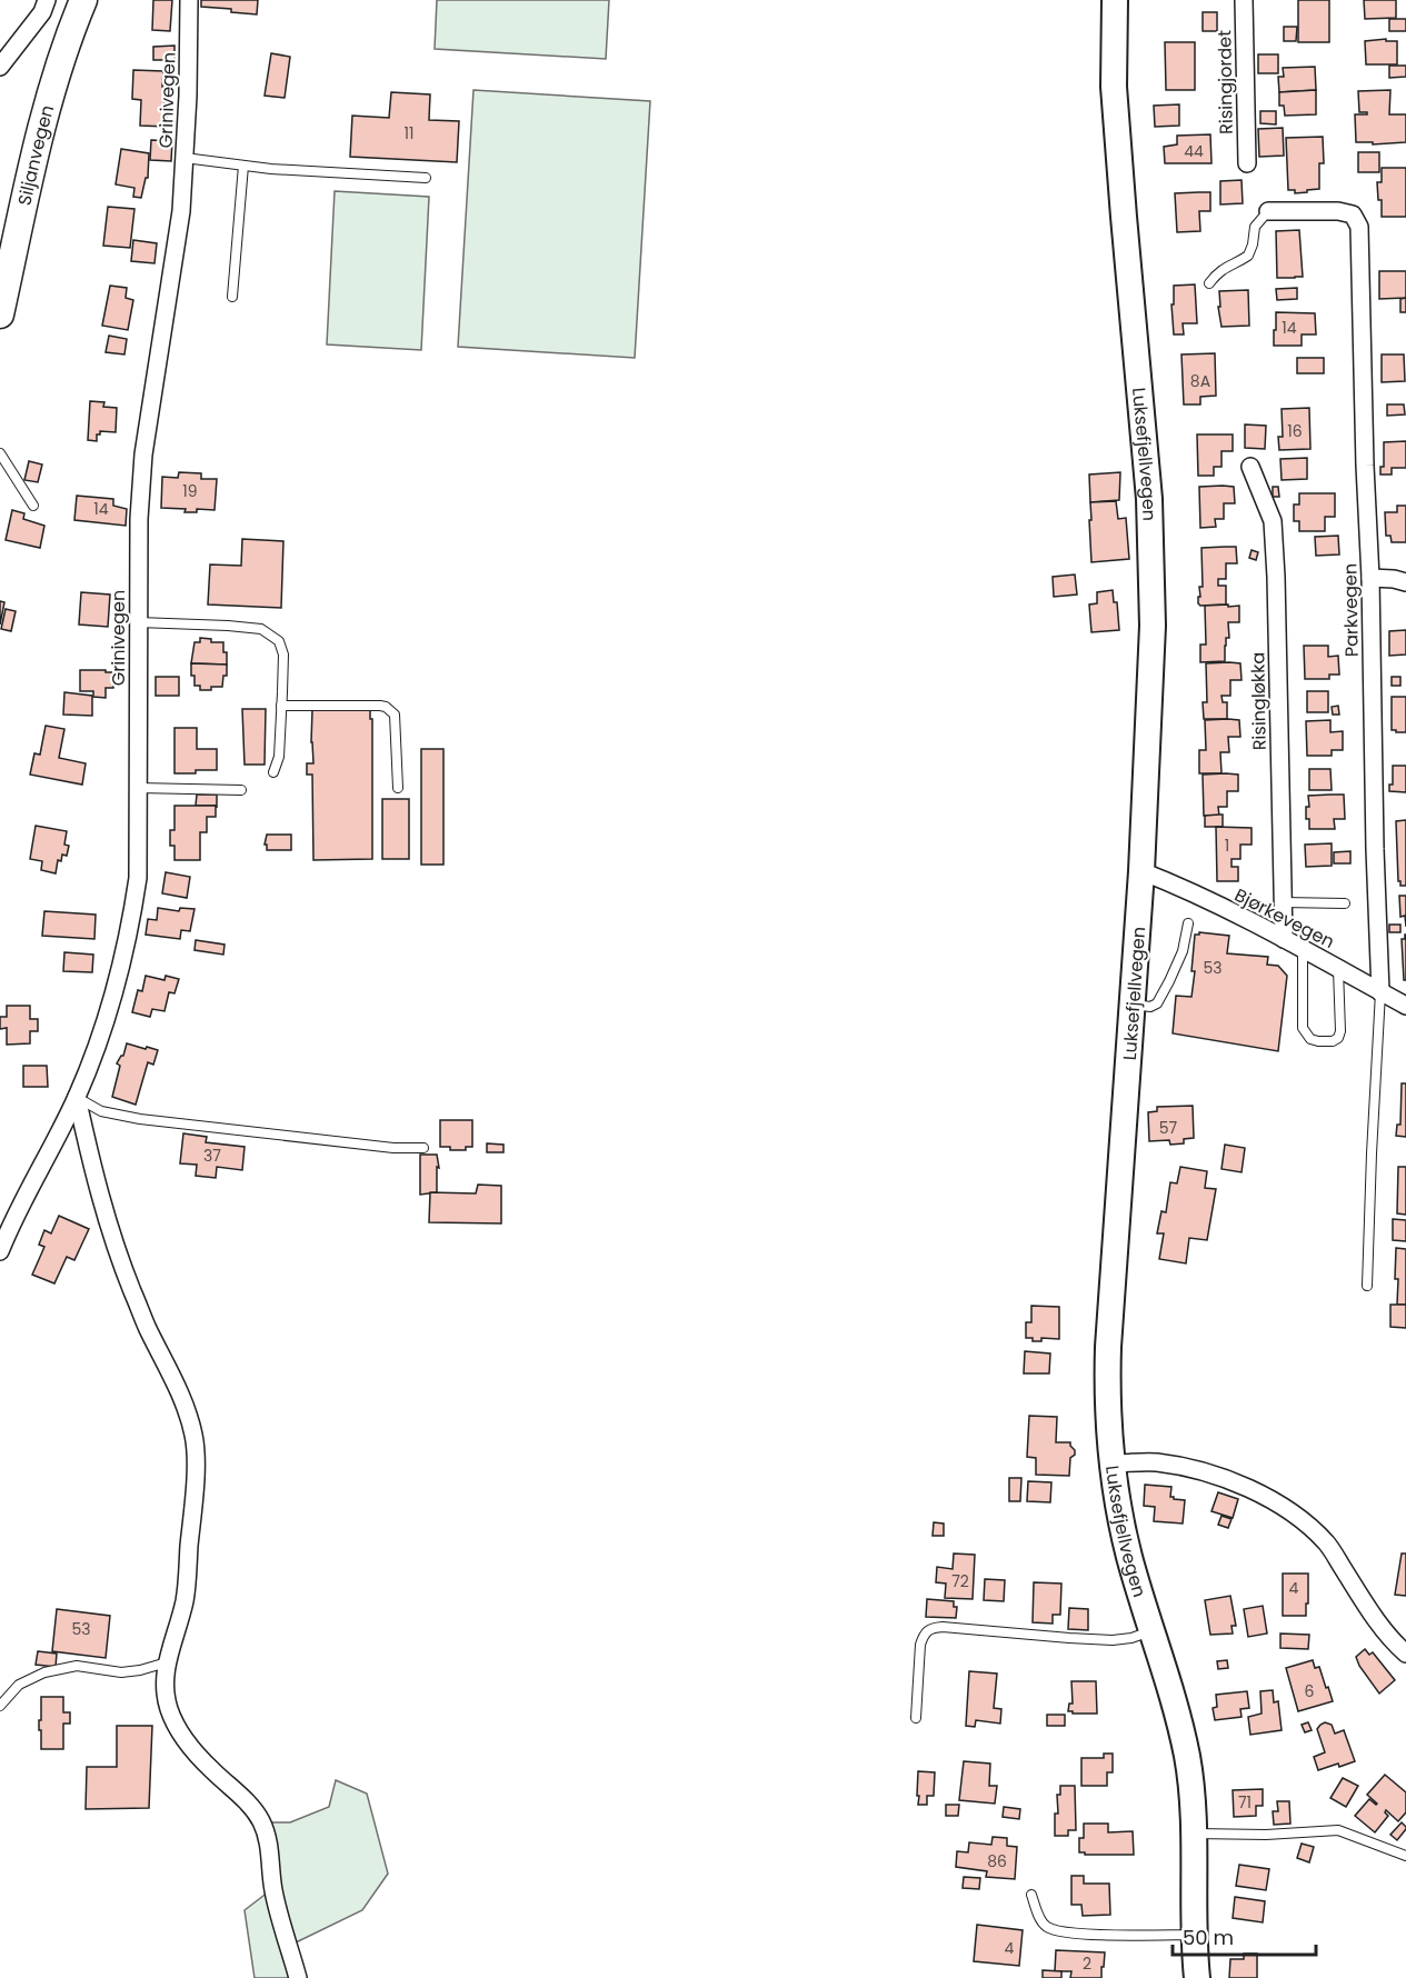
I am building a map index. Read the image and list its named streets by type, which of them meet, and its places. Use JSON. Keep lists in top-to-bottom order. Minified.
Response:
{"streets":{"main road":["Siljanvegen","Luksefjellvegen"],"street":["Risingjordet","Grinivegen","Parkvegen","Risingløkka","Bjørkevegen"]},"crossings":[["Luksefjellvegen","Bjørkevegen"],["Parkvegen","Bjørkevegen"],["Risingløkka","Bjørkevegen"]],"house_numbers":["11","44","14","8A","16","19","14","1","53","57","37","72","4","53","6","71","86","4","2"],"scale_bar":"50 m"}
